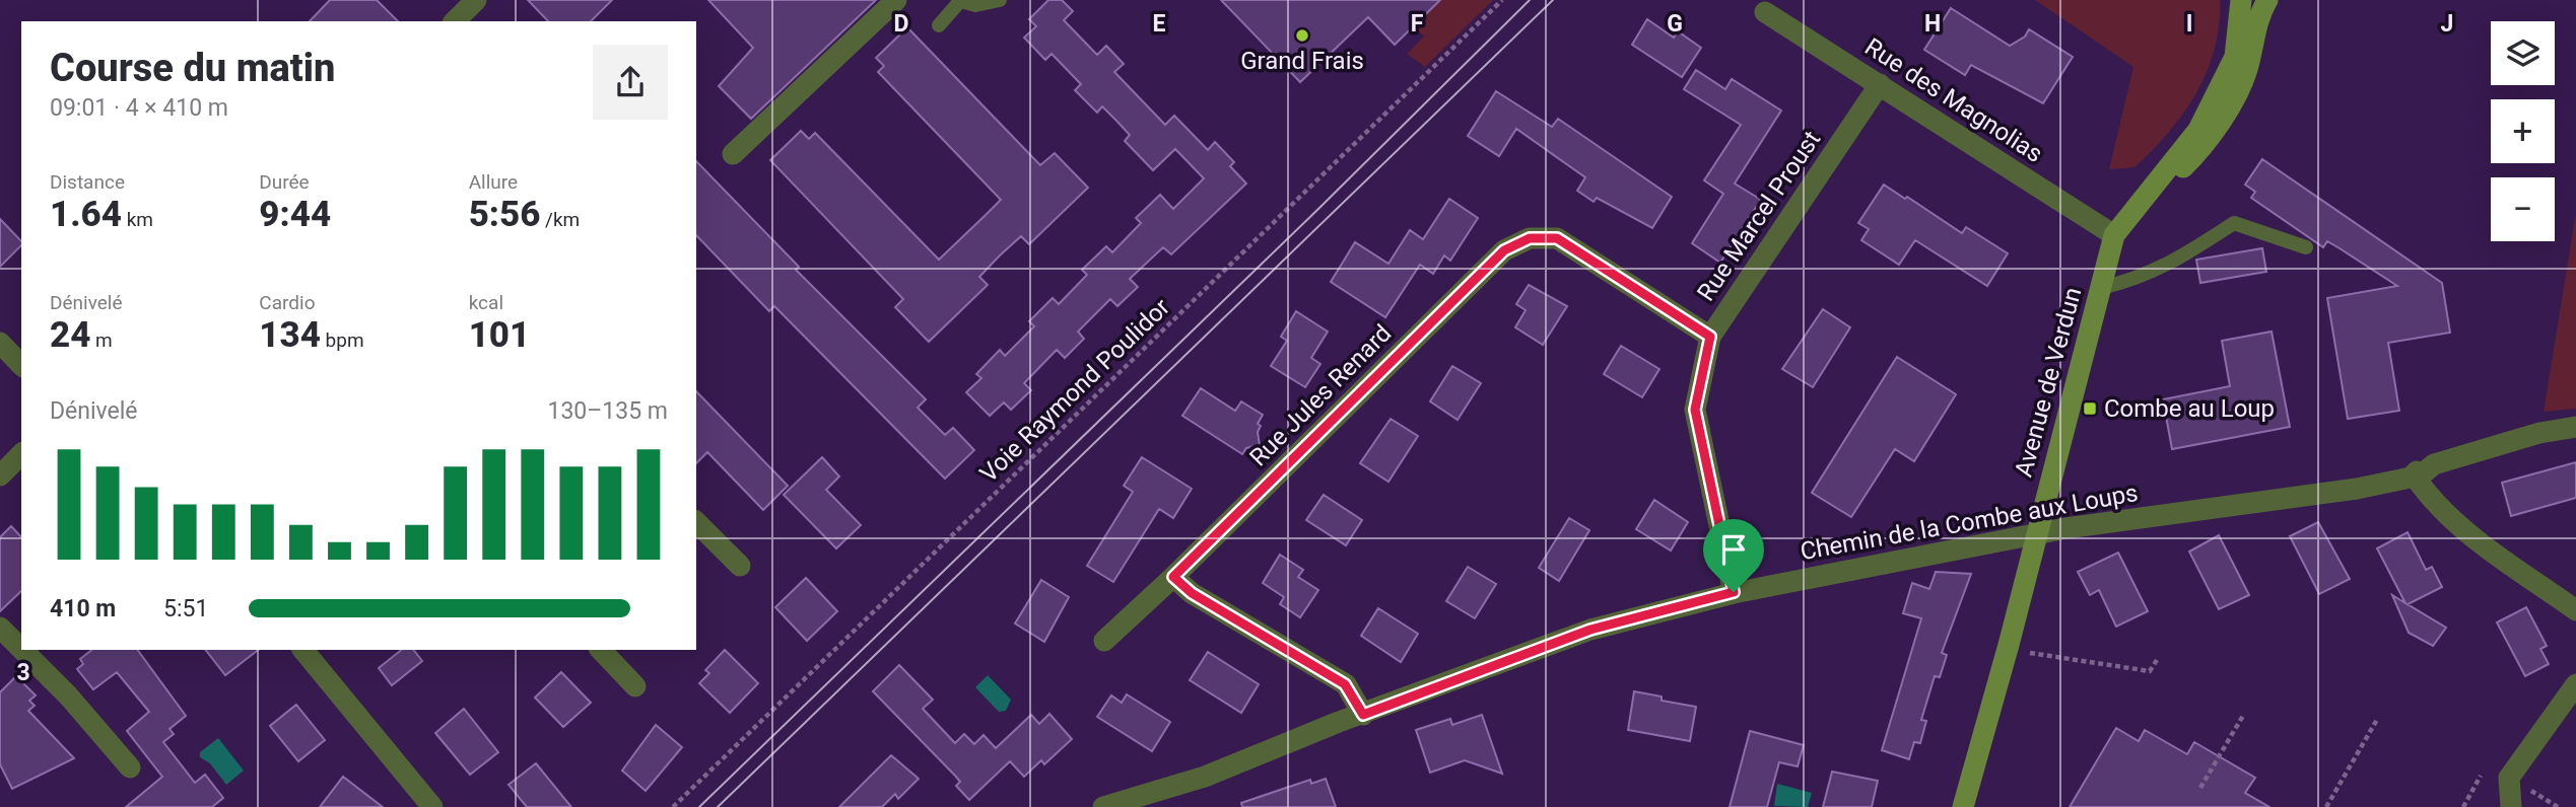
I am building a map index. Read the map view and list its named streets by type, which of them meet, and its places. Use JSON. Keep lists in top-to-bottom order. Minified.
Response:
{"streets":{"main road":["Avenue de Verdun"],"street":["Rue des Magnolias","Rue Marcel Proust","Rue Jules Renard","Chemin de la Combe aux Loups"],"path":["Voie Raymond Poulidor"]},"crossings":[["Rue des Magnolias","Rue Marcel Proust"],["Rue des Magnolias","Avenue de Verdun"],["Rue Marcel Proust","Rue Jules Renard"],["Rue Marcel Proust","Chemin de la Combe aux Loups"],["Avenue de Verdun","Chemin de la Combe aux Loups"]],"places":{"other":["Grand Frais"],"transit":["Combe au Loup"]},"page":{"map_buttons":["+","−"],"heading":["Course du matin","09:01 · 4 × 410 m"],"stats":[["Distance","1.64 km"],["Durée","9:44"],["Allure","5:56 /km"],["Dénivelé","24 m"],["Cardio","134 bpm"],["kcal","101"]],"chart":["Dénivelé","130–135 m"],"list":[{"name":"410 m","note":"5:51"}]},"grid":{"columns":["D","E","F","G","H","I","J"],"rows":["3"]}}
